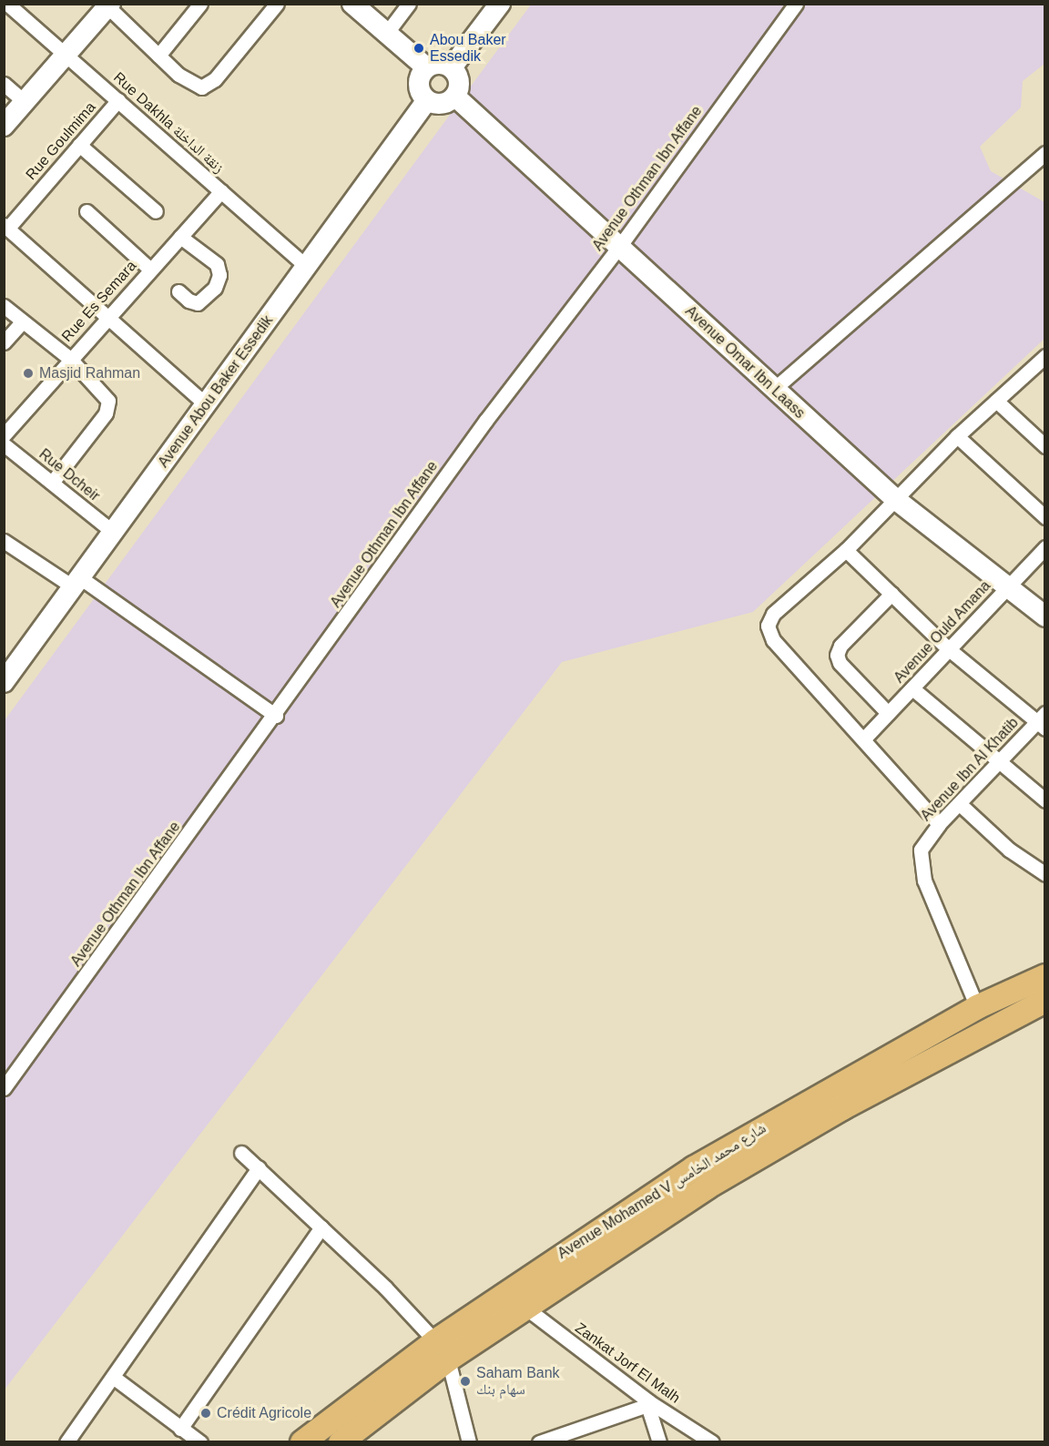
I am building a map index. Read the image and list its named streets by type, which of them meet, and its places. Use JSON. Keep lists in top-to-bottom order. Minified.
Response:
{"streets":{"main road":["Avenue Mohamed V شارع محمد الخامس"],"street":["Rue Dakhla زنقة الداخلة","Rue Goulmima","Avenue Othman Ibn Affane","Rue Es Semara","Avenue Omar Ibn Laass","Avenue Abou Baker Essedik","Rue Dcheir","Avenue Ould Amana","Avenue Ibn Al Khatib","Zankat Jorf El Malh"]},"crossings":[["Rue Dakhla زنقة الداخلة","Rue Goulmima"],["Rue Dakhla زنقة الداخلة","Rue Es Semara"],["Rue Dakhla زنقة الداخلة","Avenue Abou Baker Essedik"],["Avenue Othman Ibn Affane","Avenue Omar Ibn Laass"],["Avenue Omar Ibn Laass","Avenue Abou Baker Essedik"],["Avenue Omar Ibn Laass","Avenue Ould Amana"],["Avenue Abou Baker Essedik","Rue Dcheir"],["Avenue Ibn Al Khatib","Avenue Mohamed V شارع محمد الخامس"],["Avenue Mohamed V شارع محمد الخامس","Zankat Jorf El Malh"]],"places":["Abou Baker Essedik","Masjid Rahman","Saham Bank سهام بنك","Crédit Agricole"]}
